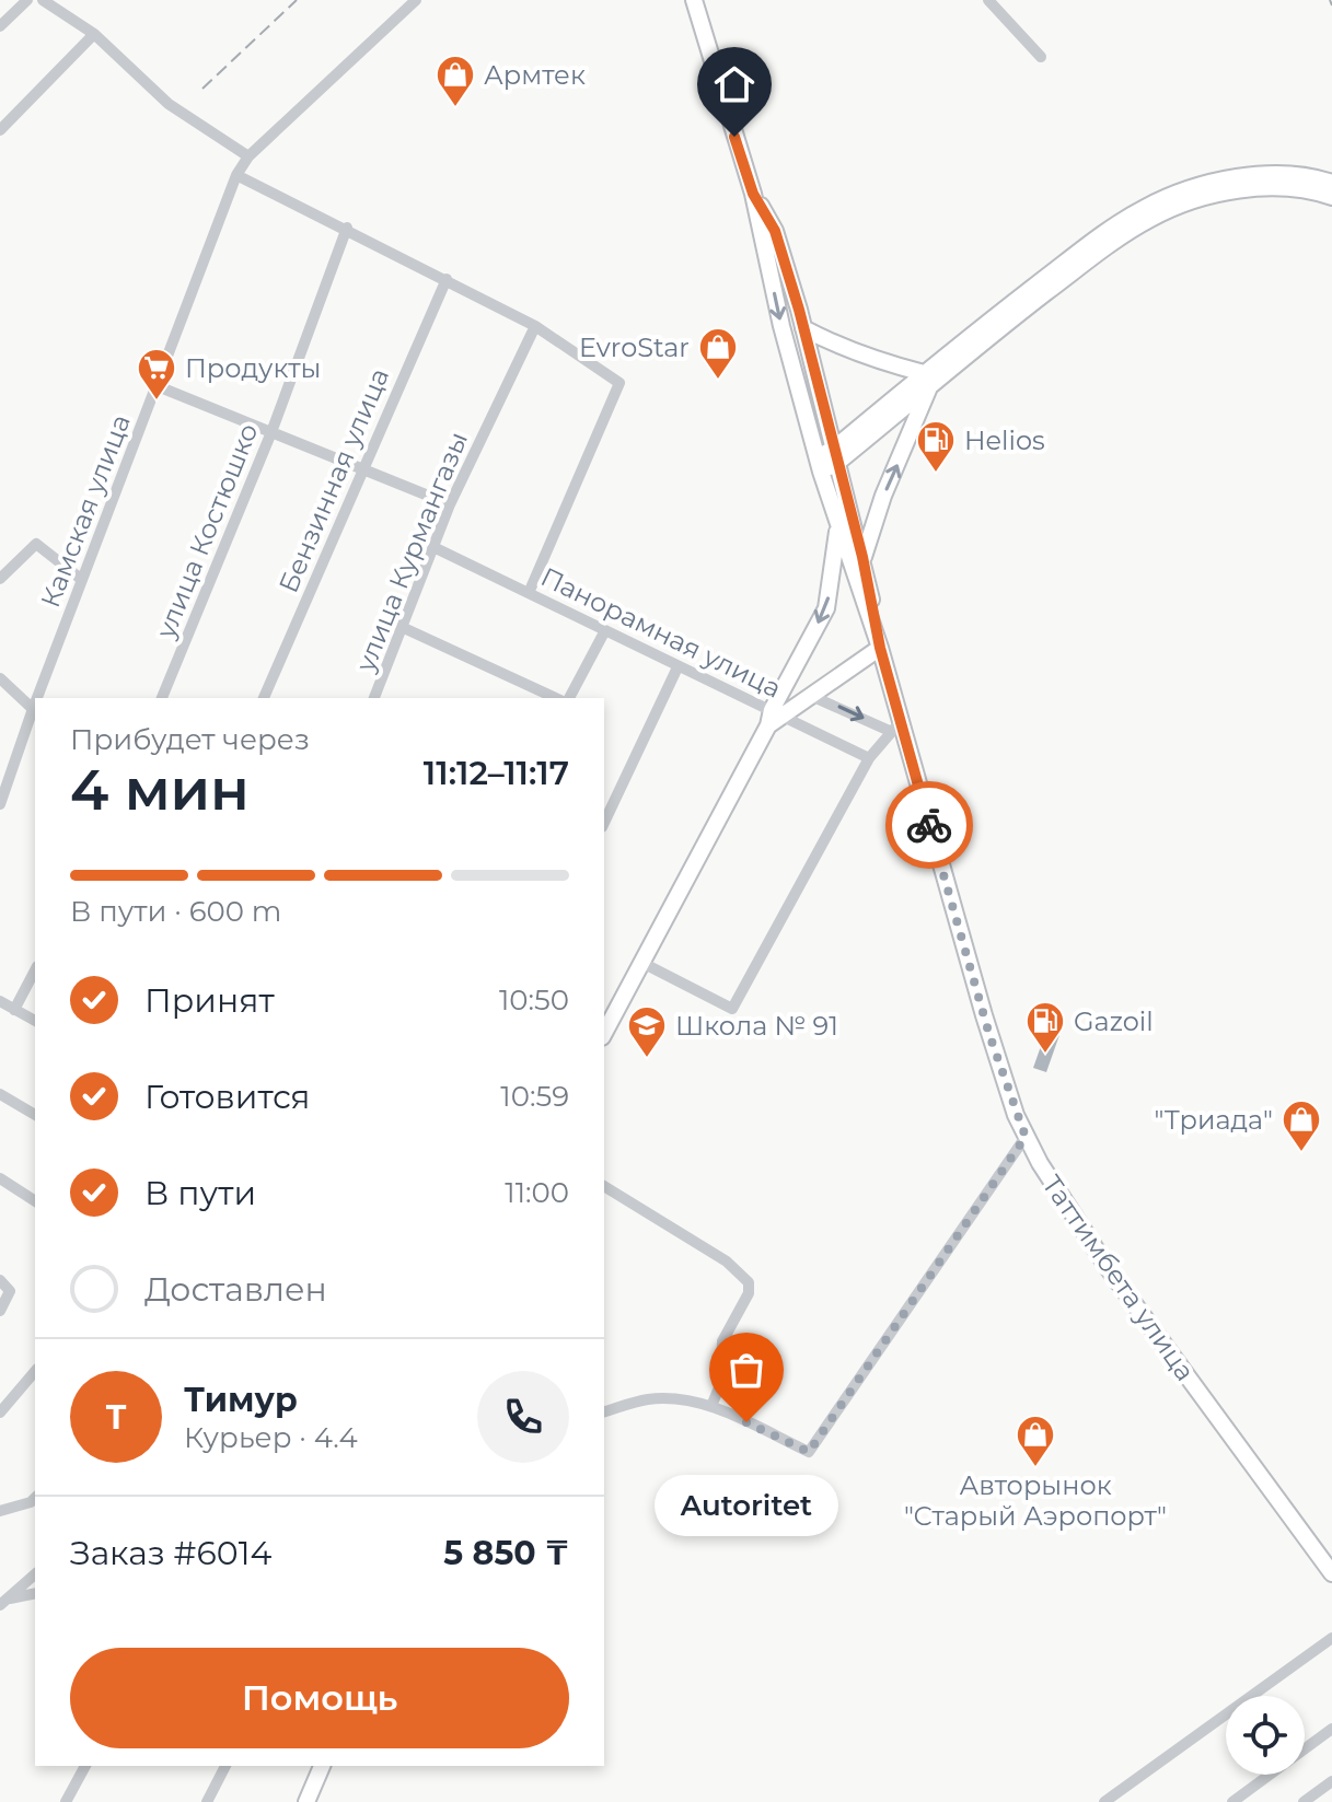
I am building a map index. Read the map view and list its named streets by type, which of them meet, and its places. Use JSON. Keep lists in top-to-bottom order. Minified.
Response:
{"streets":{"main road":["Таттимбета улица"],"street":["Бензинная улица","Камская улица","улица Костюшко","улица Курмангазы","Панорамная улица"]},"crossings":[["улица Курмангазы","Панорамная улица"]],"places":{"shop":["Армтек","EvroStar","\"Триада\"","Авторынок \"Старый Аэропорт\""],"supermarket":["Продукты"],"fuel station":["Helios","Gazoil"],"school or university":["Школа № 91"],"other":["Autoritet"]},"page":{"heading":["4 мин","Прибудет через","11:12–11:17"],"panel":["Тимур","Курьер · 4.4","Заказ #6014","5 850 ₸"],"bar":"В пути · 600 m","list":[["Принят","10:50"],["Готовится","10:59"],["В пути","11:00"],"Доставлен"],"round":"Т","bubble":"Autoritet","buttons":"Помощь"}}
